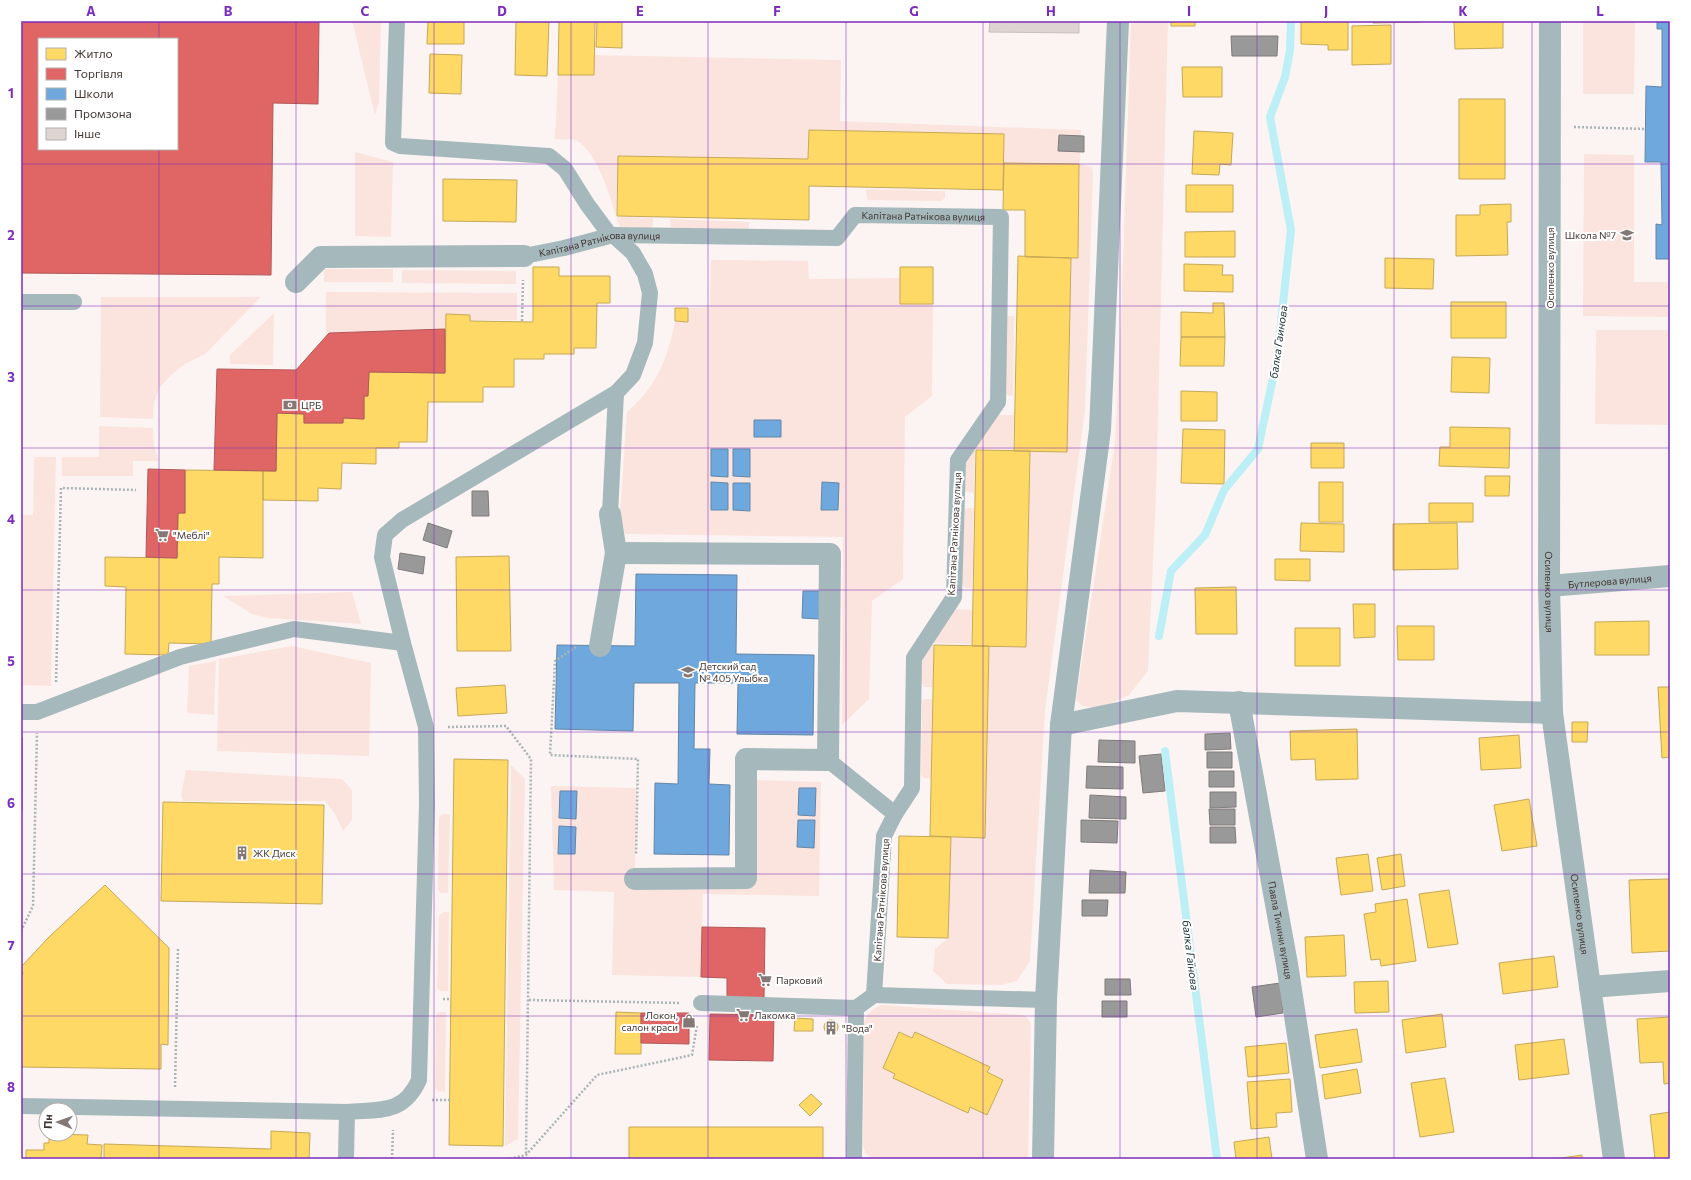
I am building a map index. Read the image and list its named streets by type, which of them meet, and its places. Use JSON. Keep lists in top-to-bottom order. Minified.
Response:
{"streets":{"street":["Осипенко вулиця","Бутлерова вулиця","Павла Тичини вулиця"],"lane":["Капітана Ратнікова вулиця"]},"crossings":[["Осипенко вулиця","Бутлерова вулиця"]],"water":["балка Гаинова","балка Гаїнова"],"places":{"school or university":["Школа №7","Детский сад № 405 Улыбка"],"bank":["ЦРБ"],"supermarket":["\"Меблі\"","Парковий","Лакомка"],"building":["ЖК Диск","\"Вода\""],"shop":["Локон, салон краси"]},"legend":["Житло","Торгівля","Школи","Промзона","Інше"],"north":"left","grid":{"columns":["A","B","C","D","E","F","G","H","I","J","K","L"],"rows":["1","2","3","4","5","6","7","8"]}}
